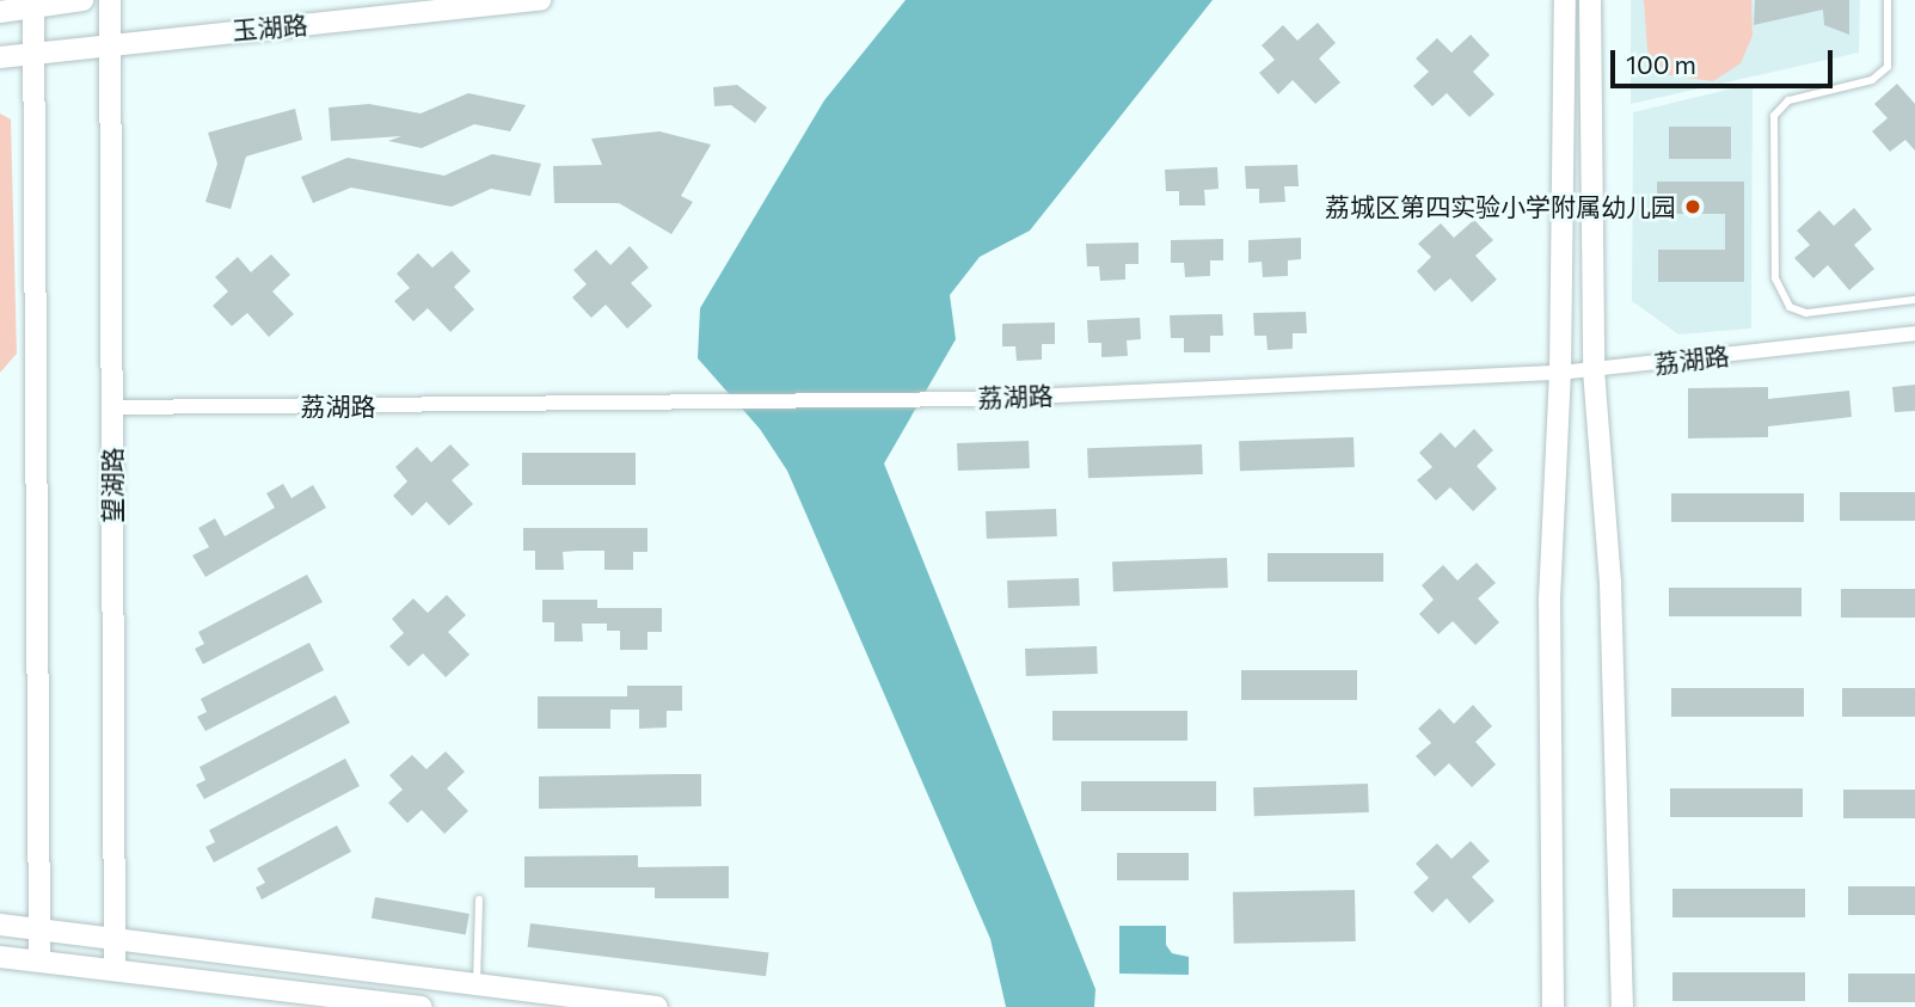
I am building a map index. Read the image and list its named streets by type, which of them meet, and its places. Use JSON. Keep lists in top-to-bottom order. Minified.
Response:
{"streets":{"main road":["玉湖路","望湖路"],"street":["荔湖路"]},"crossings":[["玉湖路","望湖路"],["荔湖路","望湖路"]],"places":["荔城区第四实验小学附属幼儿园"],"scale_bar":"100 m"}
